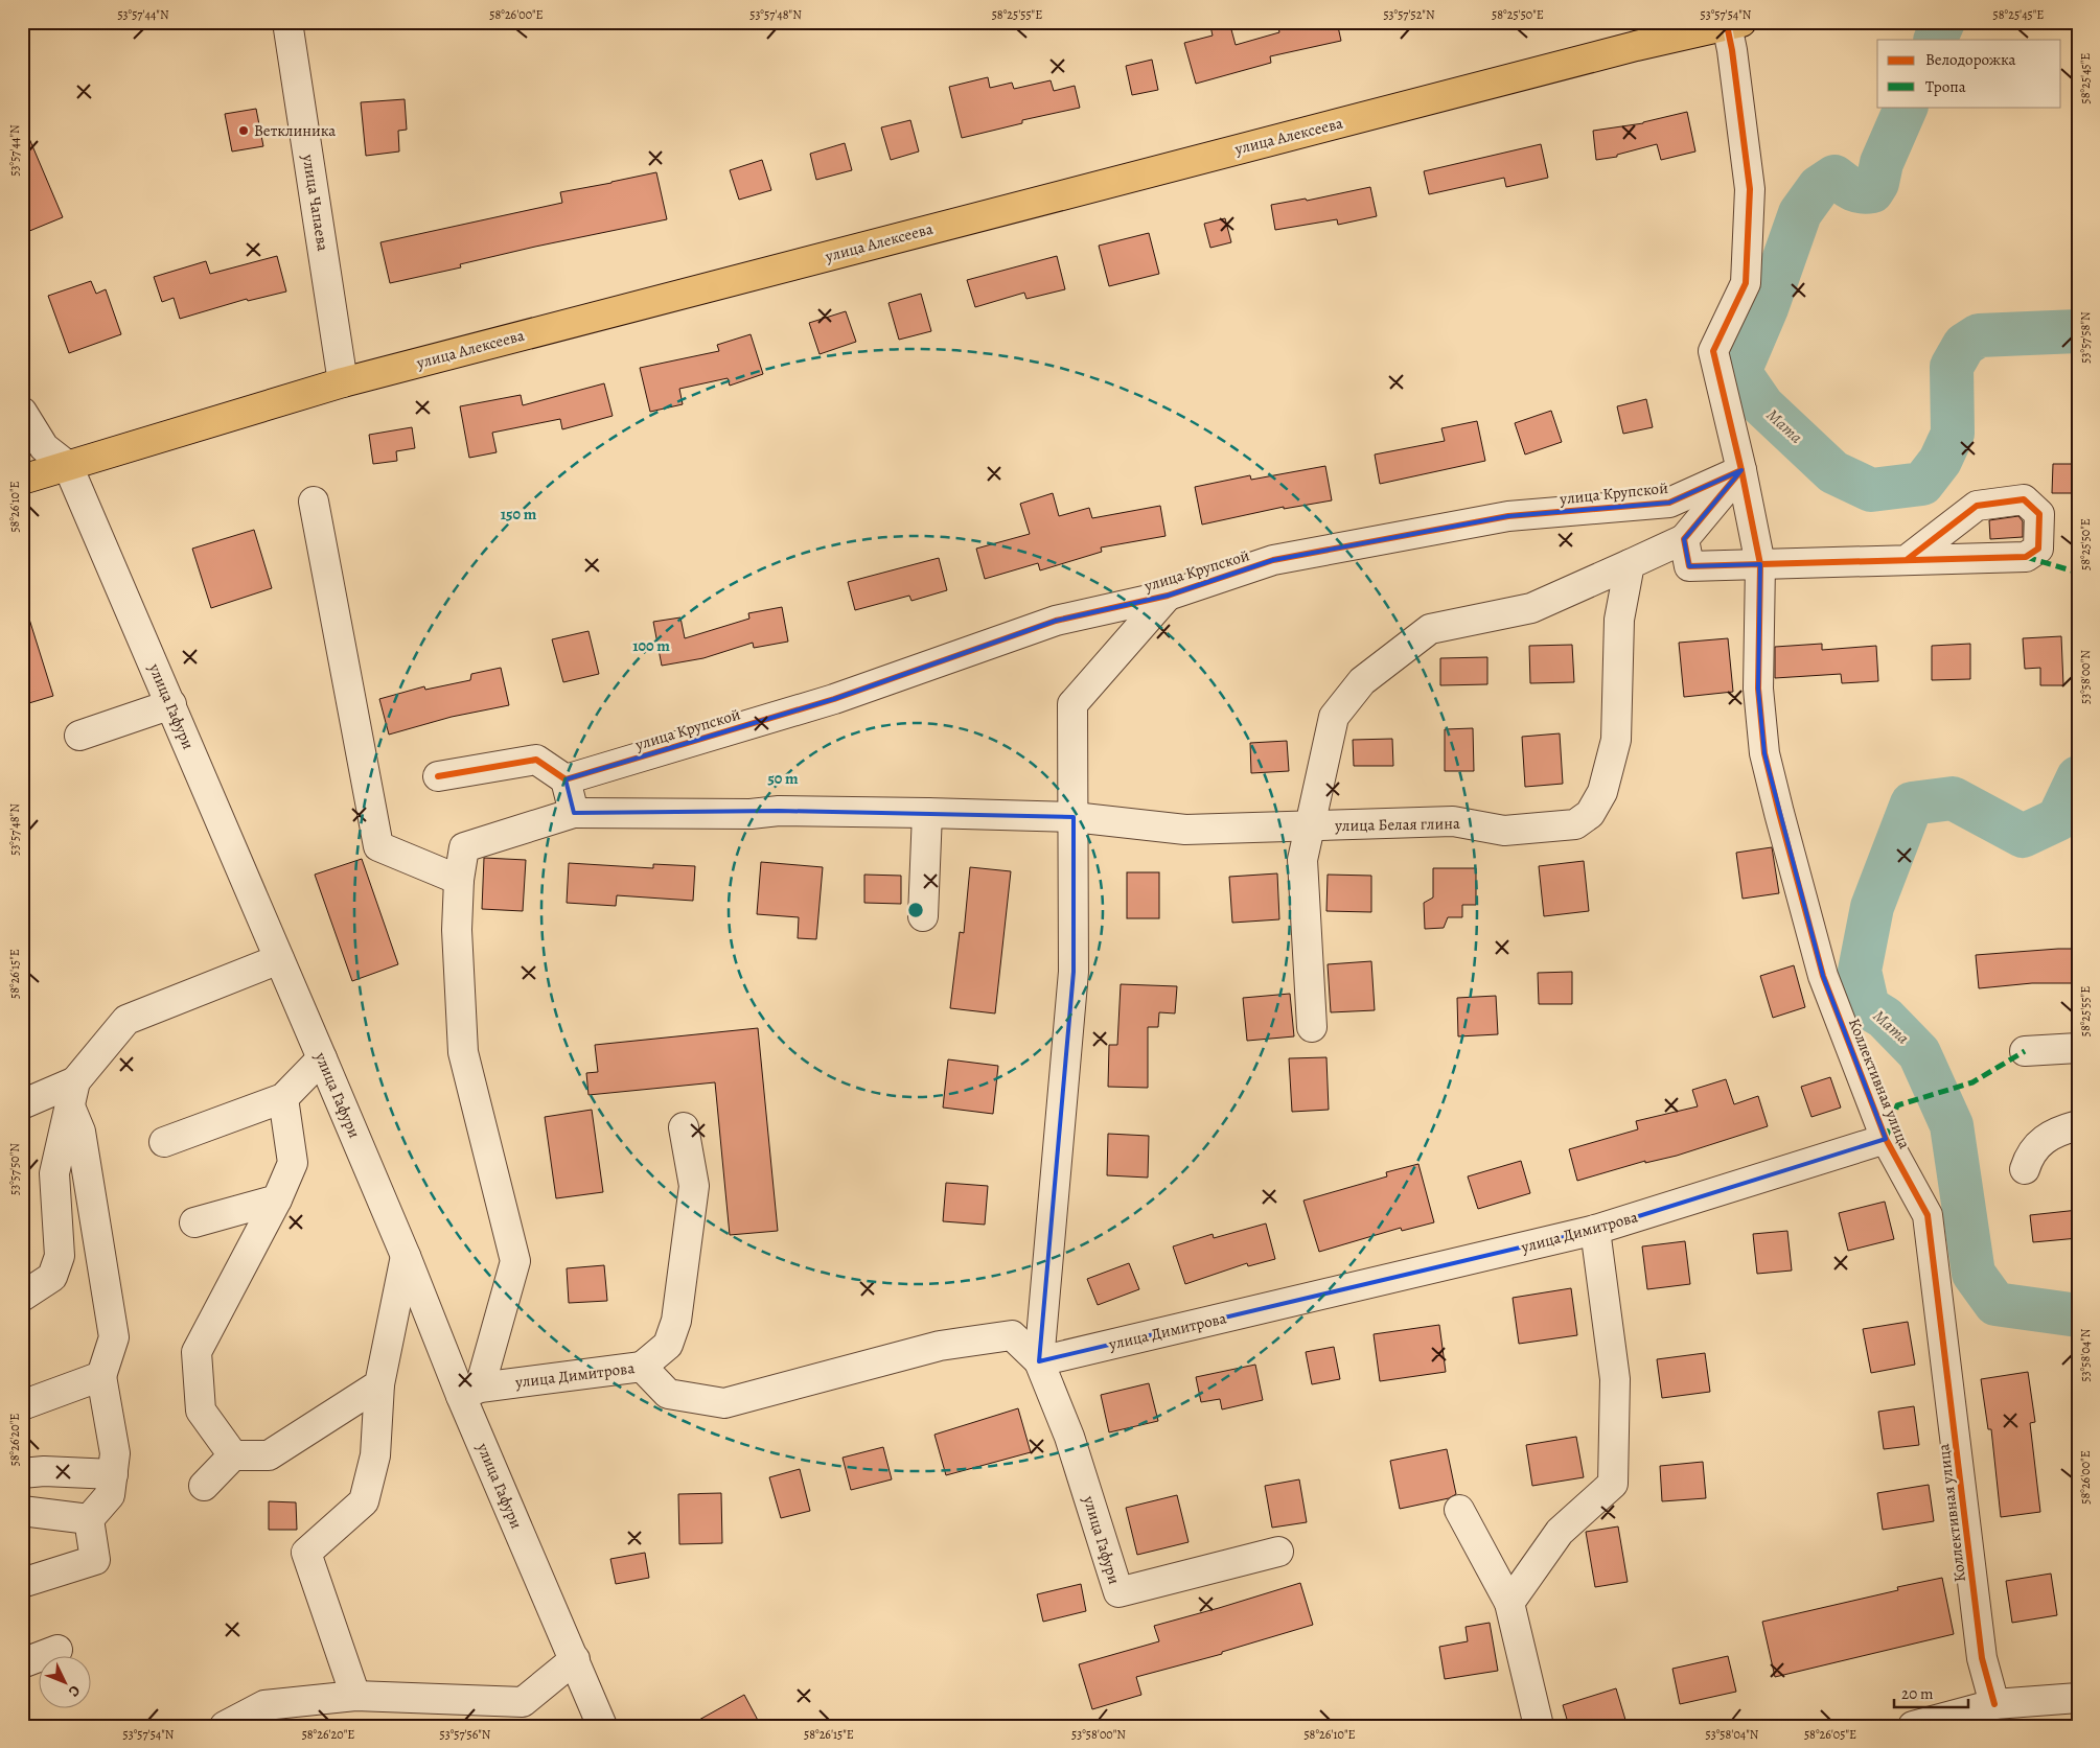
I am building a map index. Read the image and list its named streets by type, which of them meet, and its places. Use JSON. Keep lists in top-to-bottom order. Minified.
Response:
{"streets":{"main road":["улица Алексеева"],"street":["улица Чапаева","улица Крупской","улица Гафури","улица Белая глина","Коллективная улица","улица Димитрова"]},"crossings":[["улица Алексеева","улица Чапаева"],["улица Алексеева","улица Гафури"],["улица Гафури","улица Димитрова"],["Коллективная улица","улица Димитрова"]],"water":["Мата"],"places":["Ветклиника"],"legend":["Велодорожка","Тропа"],"scale_bar":"20 m","north":"bottom right","coordinates":["53°57'44\"N","58°26'00\"E","53°57'48\"N","58°25'55\"E","53°57'52\"N","58°25'50\"E","53°57'54\"N","58°25'45\"E","53°57'58\"N","58°26'10\"E","53°58'00\"N","58°26'15\"E","53°57'50\"N","53°58'04\"N","58°26'20\"E","53°57'56\"N","58°26'05\"E"],"rings":["150 m","100 m","50 m"]}
